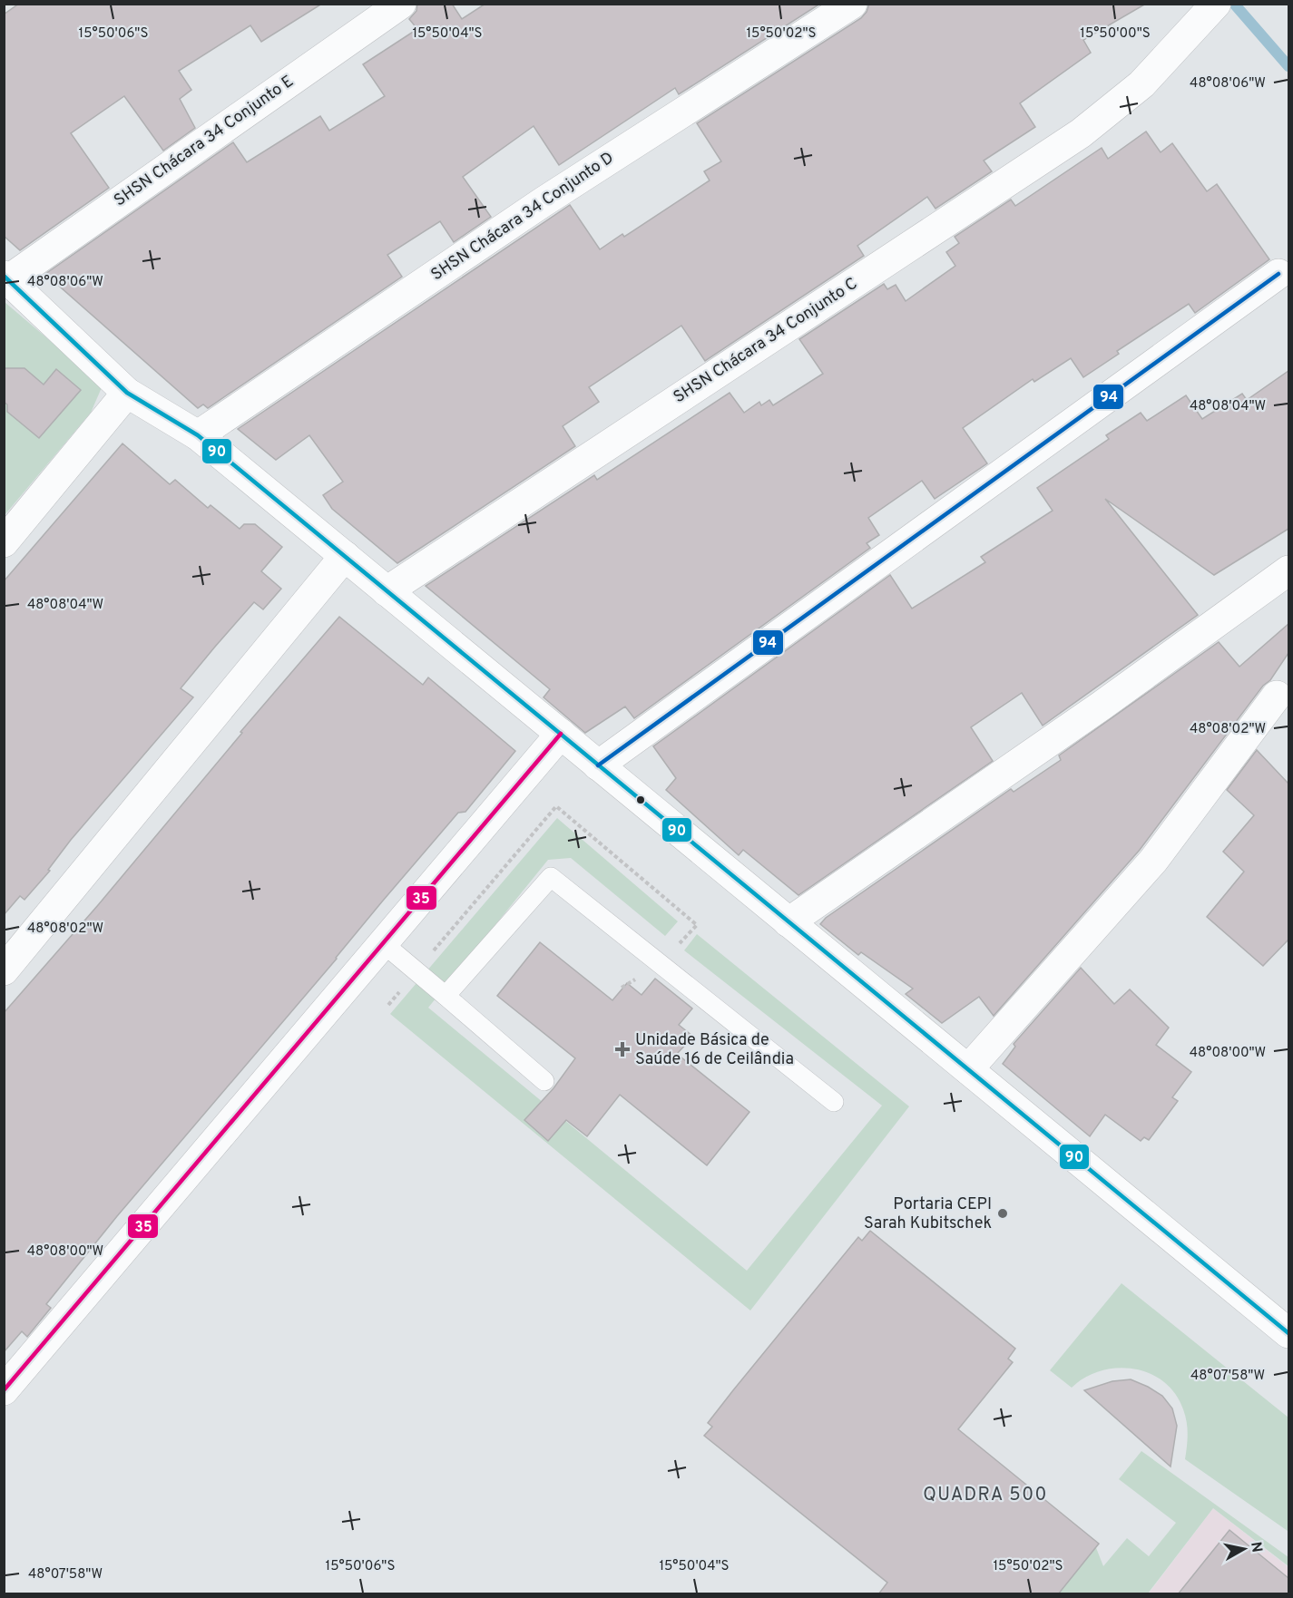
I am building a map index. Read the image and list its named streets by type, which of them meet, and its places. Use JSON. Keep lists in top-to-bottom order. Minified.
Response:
{"streets":{"street":["SHSN Chácara 34 Conjunto E","SHSN Chácara 34 Conjunto D","SHSN Chácara 34 Conjunto C"]},"districts":["QUADRA 500"],"places":{"health":["Unidade Básica de Saúde 16 de Ceilândia"],"other":["Portaria CEPI Sarah Kubitschek"]},"lines":["transit line 94","transit line 90","transit line 35"],"north":"right","coordinates":["15°50'06\"S","15°50'04\"S","15°50'02\"S","15°50'00\"S","48°08'06\"W","48°08'04\"W","48°08'02\"W","48°08'00\"W","48°07'58\"W"]}
